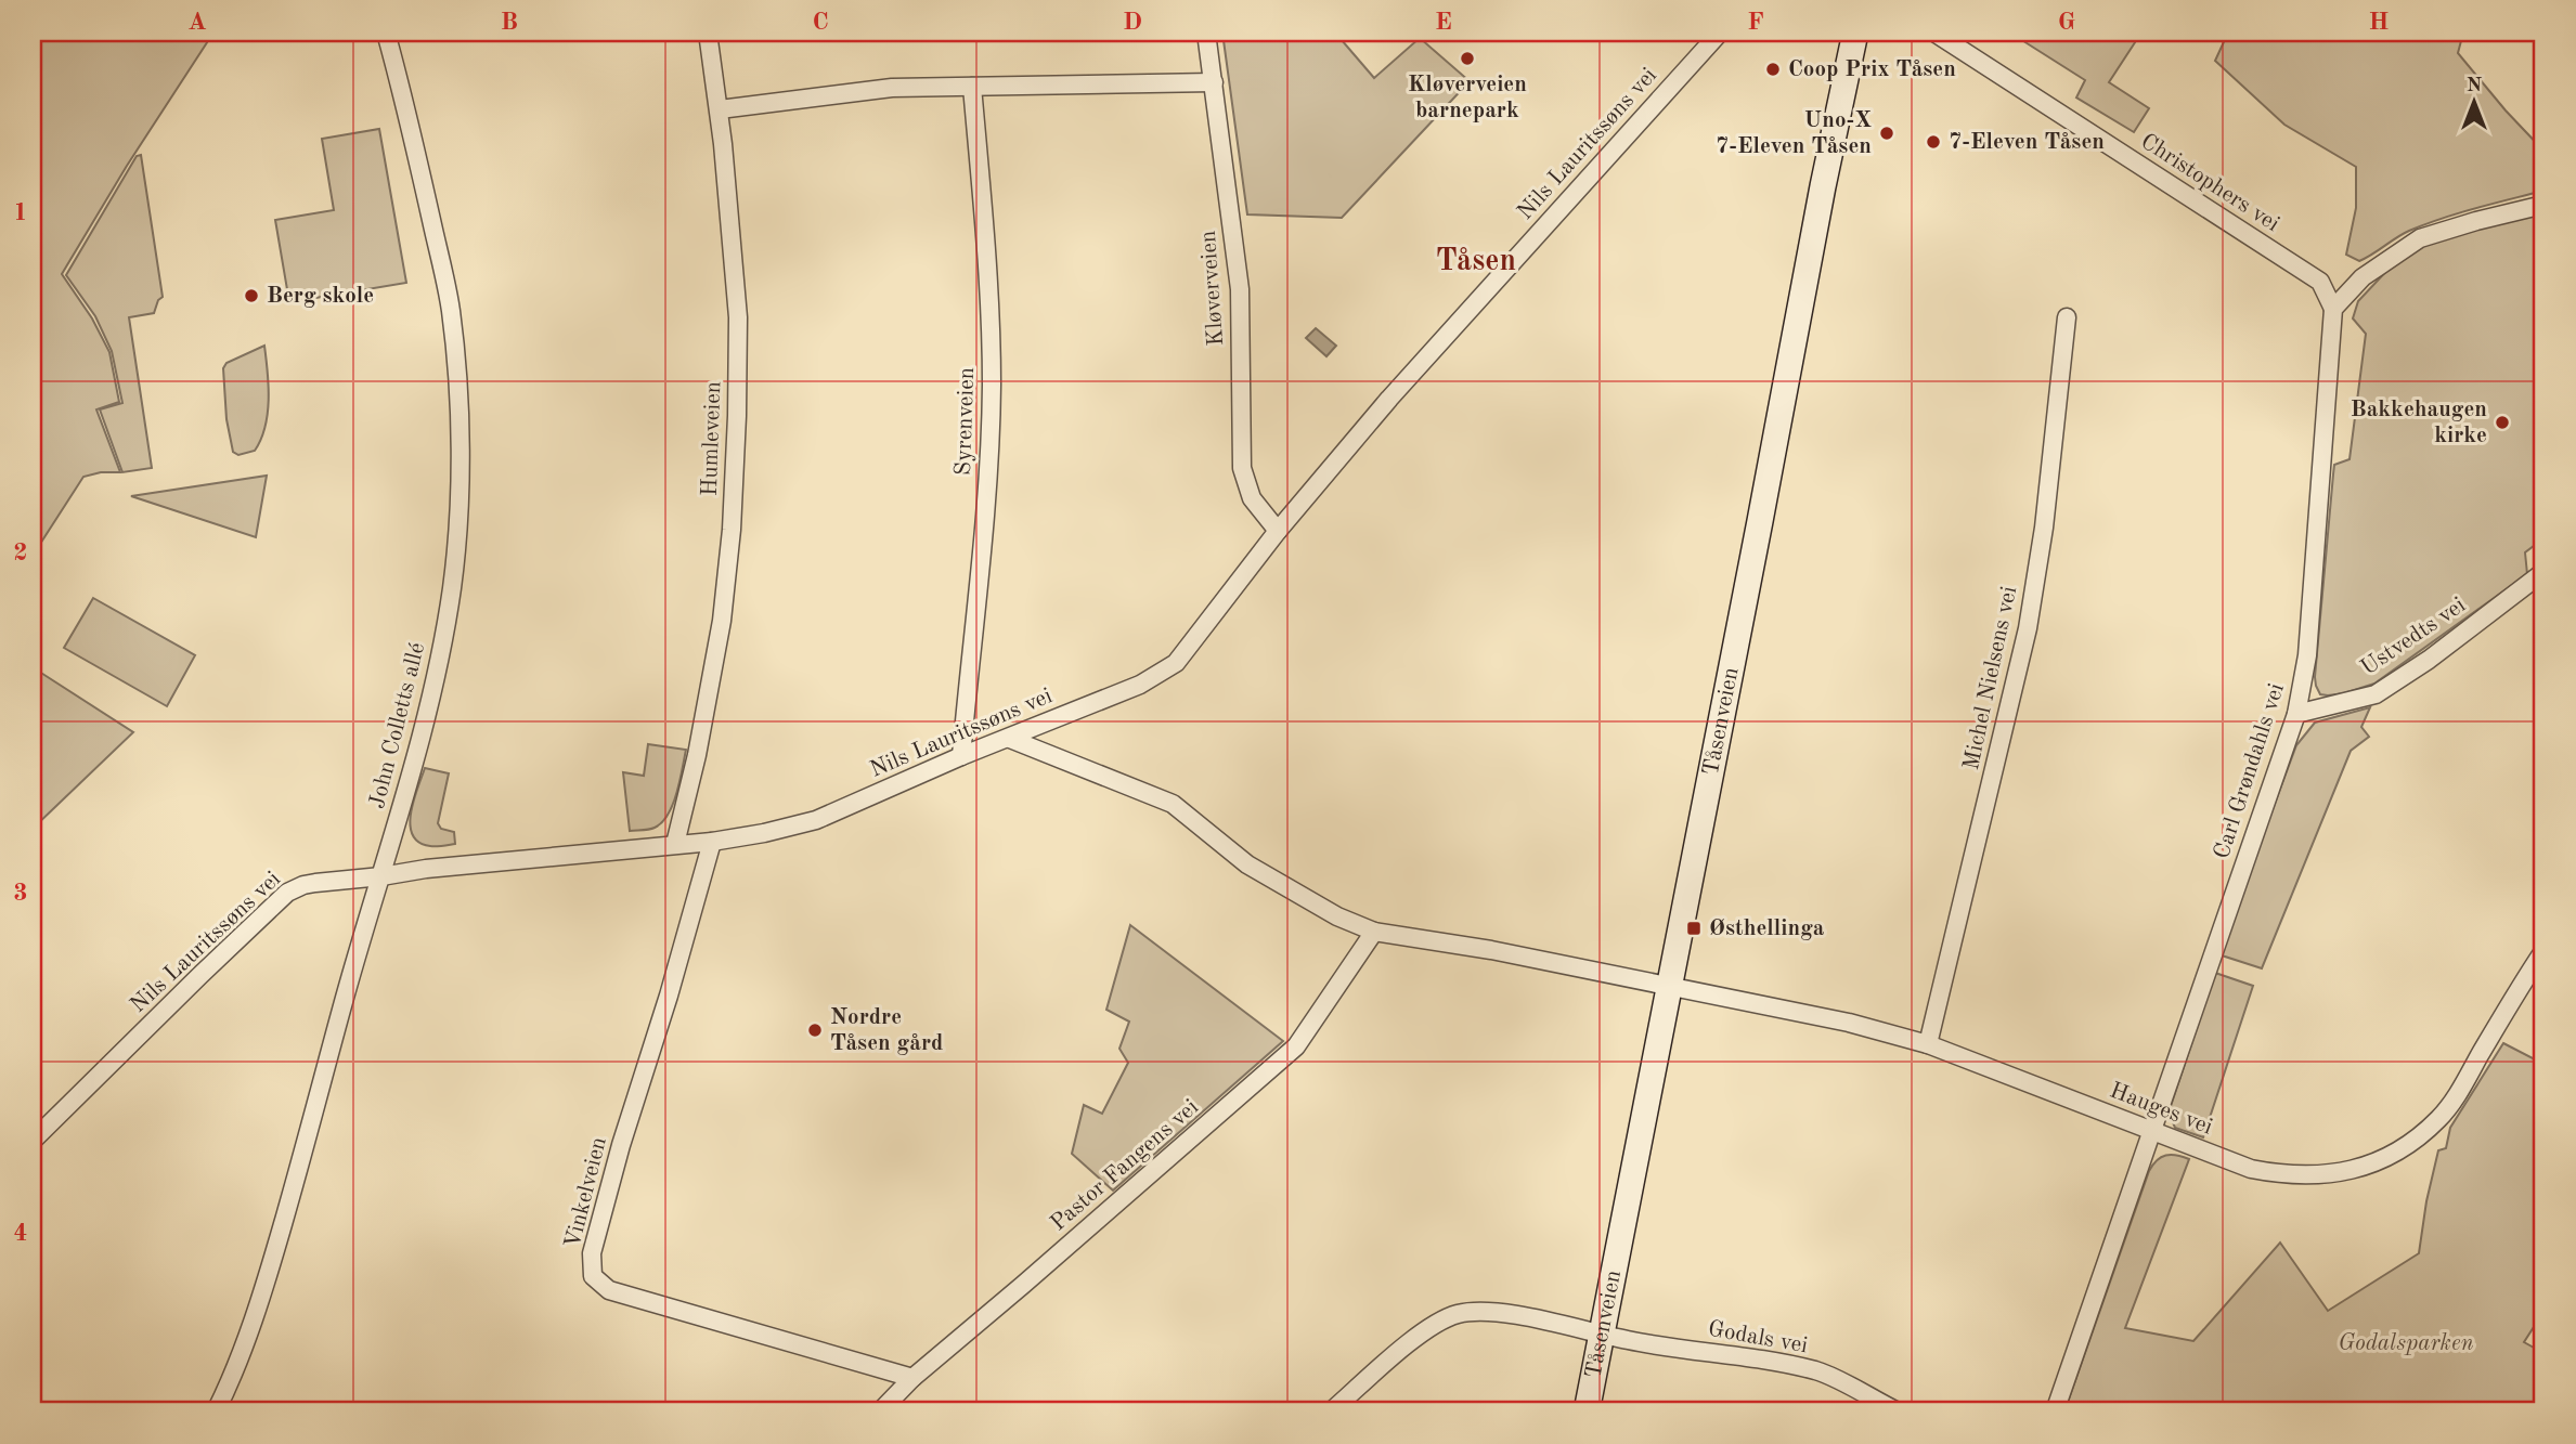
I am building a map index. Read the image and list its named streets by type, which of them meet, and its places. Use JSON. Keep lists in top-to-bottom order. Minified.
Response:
{"streets":{"street":["Nils Lauritssøns vei","Christophers vei","Kløverveien","Syrenveien","Humleveien","Ustvedts vei","Michel Nielsens vei","Tåsenveien","John Colletts allé","Carl Grøndahls vei","Hauges vei","Pastor Fangens vei","Vinkelveien","Godals vei"]},"crossings":[["Nils Lauritssøns vei","Kløverveien"],["Nils Lauritssøns vei","Syrenveien"],["Nils Lauritssøns vei","Humleveien"],["Nils Lauritssøns vei","John Colletts allé"],["Nils Lauritssøns vei","Vinkelveien"],["Christophers vei","Carl Grøndahls vei"],["Ustvedts vei","Carl Grøndahls vei"],["Michel Nielsens vei","Hauges vei"],["Tåsenveien","Hauges vei"],["Tåsenveien","Godals vei"],["Carl Grøndahls vei","Hauges vei"],["Pastor Fangens vei","Vinkelveien"]],"districts":["Tåsen"],"parks":["Godalsparken"],"places":{"other":["Kløverveien barnepark","Coop Prix Tåsen","Uno-X 7-Eleven Tåsen","7-Eleven Tåsen","Berg skole","Bakkehaugen kirke","Nordre Tåsen gård"],"transit":["Østhellinga"]},"north":"top","grid":{"columns":["A","B","C","D","E","F","G","H"],"rows":["1","2","3","4"]}}
